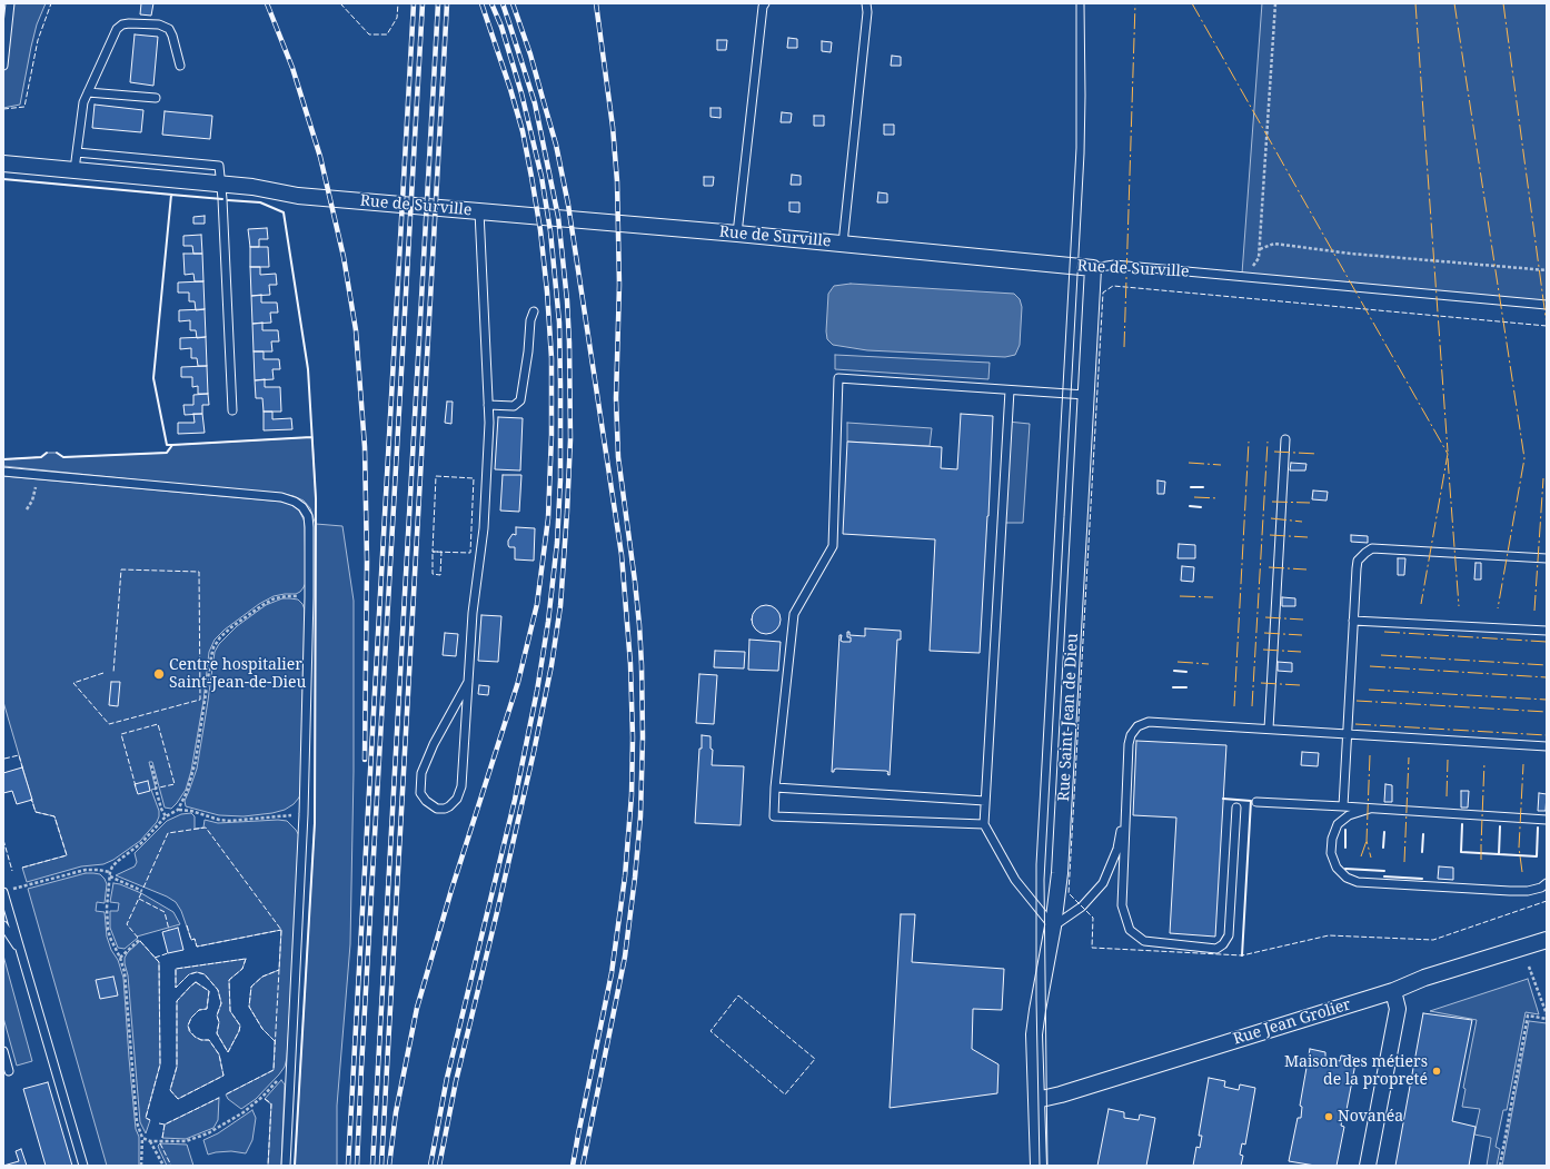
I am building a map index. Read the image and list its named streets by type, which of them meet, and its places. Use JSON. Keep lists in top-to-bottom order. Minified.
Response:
{"streets":{"street":["Rue de Surville","Rue Saint-Jean de Dieu","Rue Jean Grolier"]},"crossings":[["Rue de Surville","Rue Saint-Jean de Dieu"],["Rue Saint-Jean de Dieu","Rue Jean Grolier"]],"places":["Centre hospitalier Saint-Jean-de-Dieu","Maison des métiers de la propreté","Novanéa"]}
